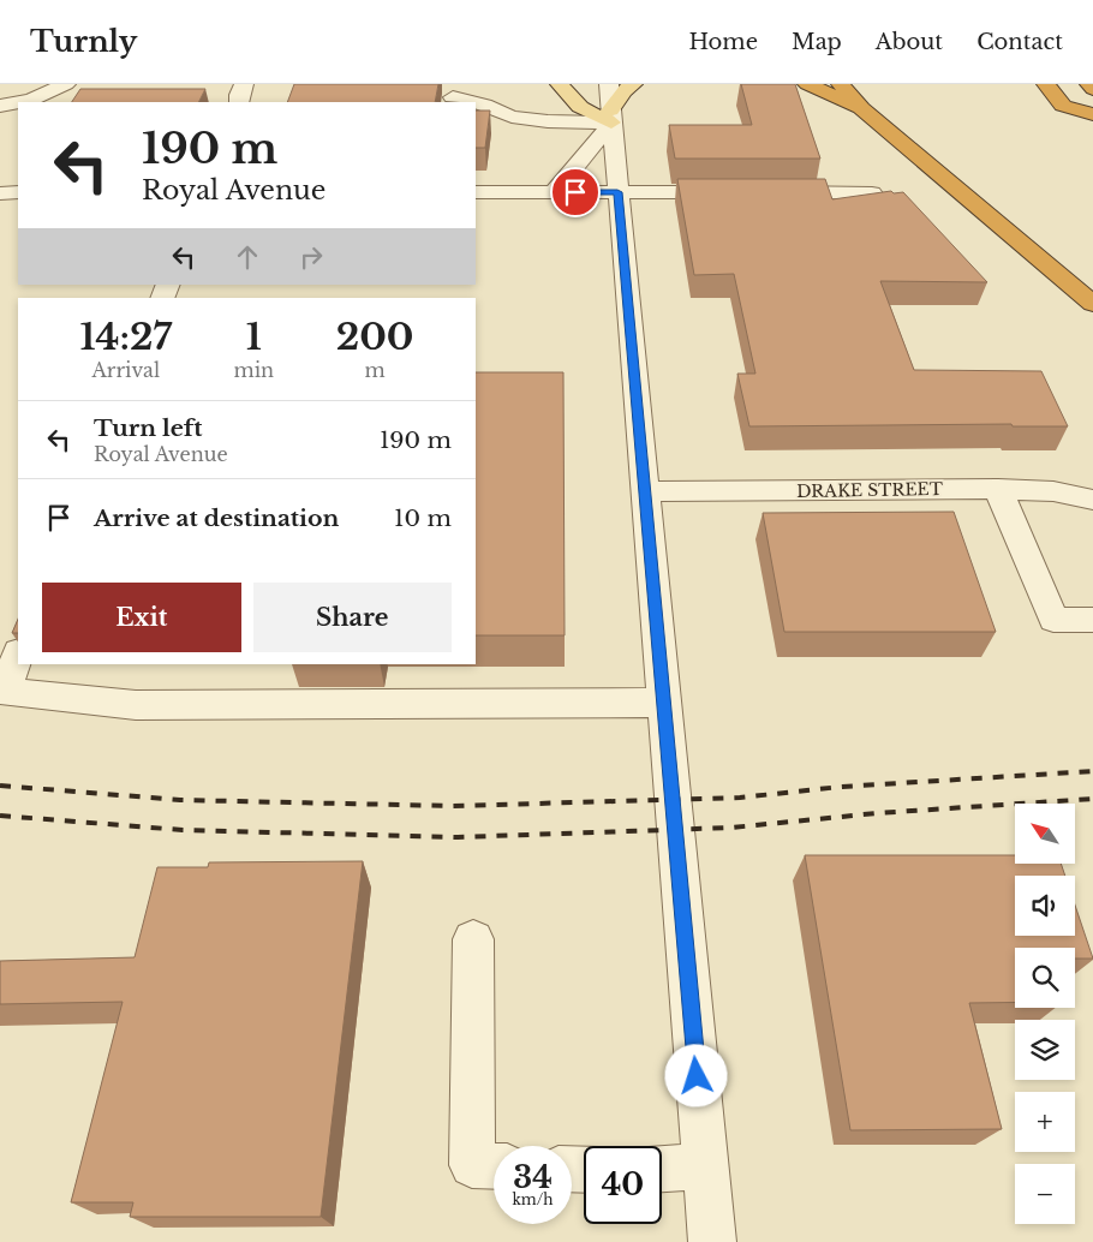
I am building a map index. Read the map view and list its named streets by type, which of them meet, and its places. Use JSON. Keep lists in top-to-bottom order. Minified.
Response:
{"streets":{"street":["DRAKE STREET"]},"north":"top left","page":{"header":"Turnly","nav":["Home","Map","About","Contact"],"turn":["190 m","Royal Avenue"],"eta":["14:27","Arrival","1","min","200","m"],"list":[{"name":"Turn left","note":"Royal Avenue","value":"190 m"},{"name":"Arrive at destination","value":"10 m"}],"buttons":["Exit","Share"],"map_buttons":["+","−"],"speed":"34 km/h","limit":"40"}}
